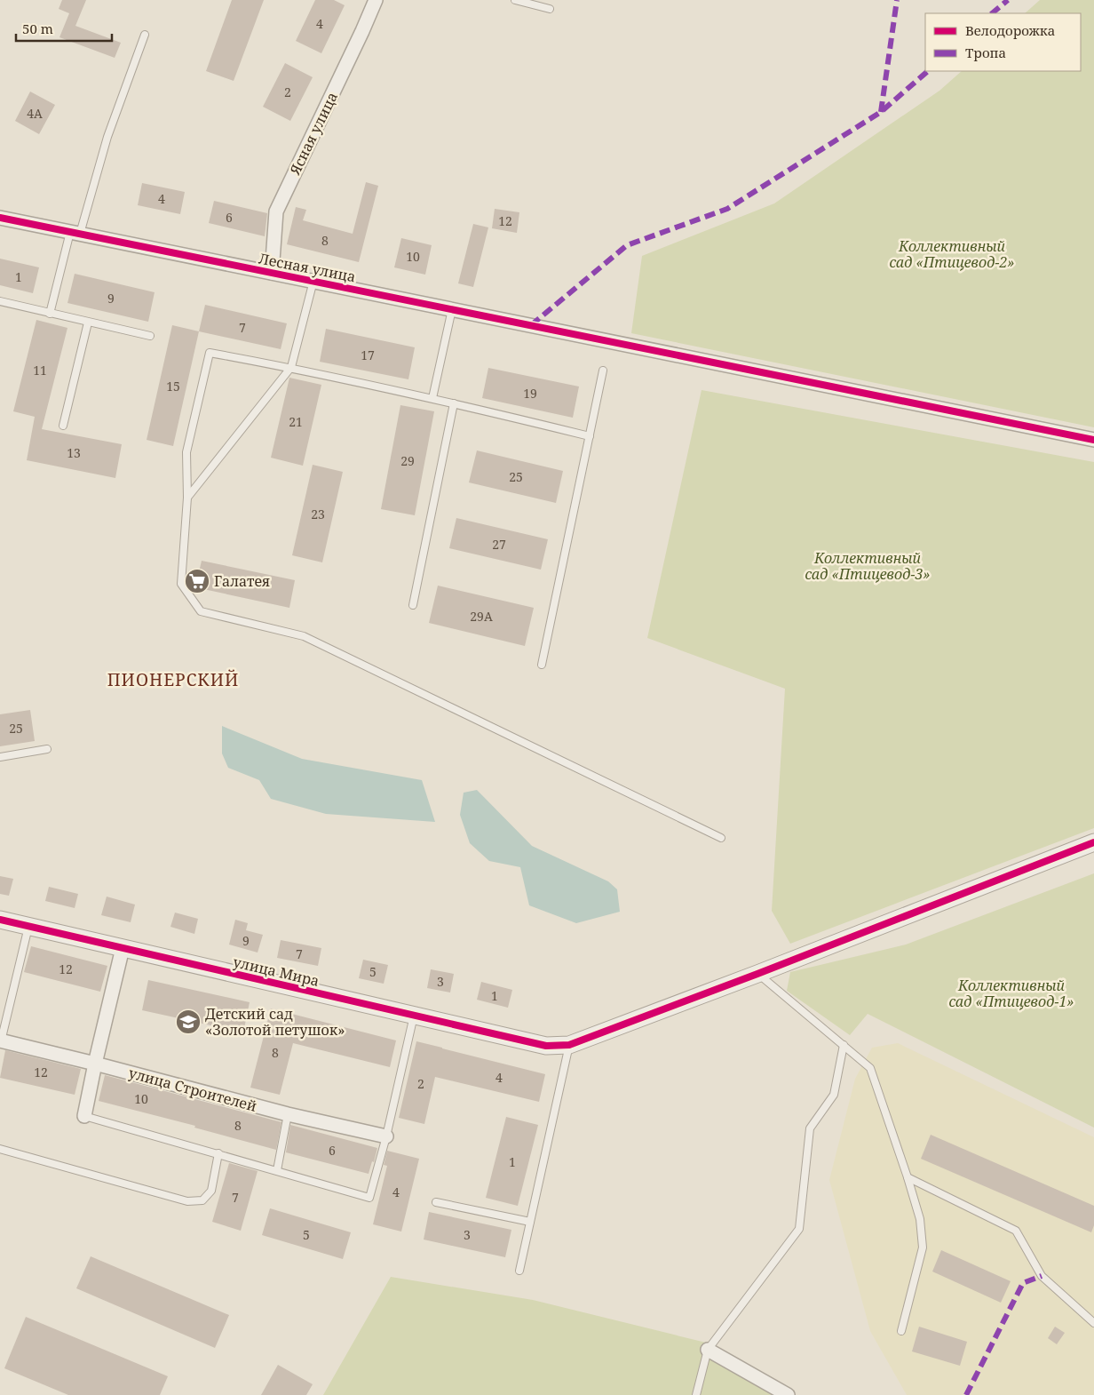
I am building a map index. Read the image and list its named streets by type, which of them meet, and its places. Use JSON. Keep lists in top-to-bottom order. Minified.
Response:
{"streets":{"street":["Ясная улица","Лесная улица","улица Мира","улица Строителей"]},"crossings":[["Ясная улица","Лесная улица"]],"districts":["ПИОНЕРСКИЙ"],"parks":["Коллективный сад «Птицевод-2»","Коллективный сад «Птицевод-3»","Коллективный сад «Птицевод-1»"],"places":{"supermarket":["Галатея"],"school or university":["Детский сад «Золотой петушок»"]},"house_numbers":["4","2","4А","4","6","12","8","10","1","9","7","17","11","15","19","21","13","29","25","23","27","29А","25","9","7","12","5","3","1","8","12","4","2","10","8","6","1","4","7","5","3"],"legend":["Велодорожка","Тропа"],"scale_bar":"50 m"}
